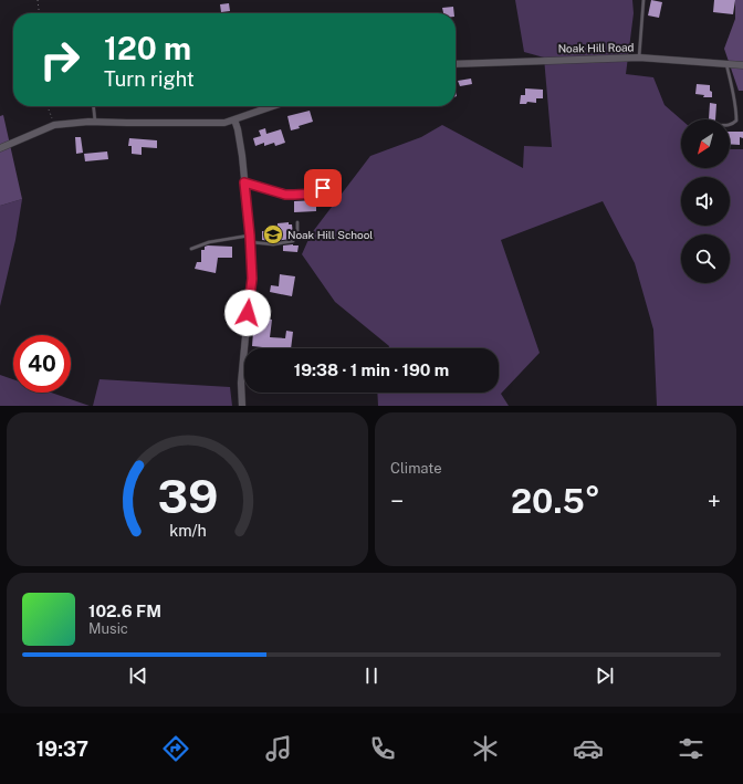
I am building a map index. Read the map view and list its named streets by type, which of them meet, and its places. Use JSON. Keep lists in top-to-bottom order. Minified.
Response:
{"streets":{"street":["Noak Hill Road"]},"places":{"school or university":["Noak Hill School"]},"north":"bottom left","page":{"turn":["120 m","Turn right"],"limit":"40","trip":"19:38 · 1 min · 190 m","tile":"Climate","heat":["−","20.5°","+"],"song":["102.6 FM","Music"],"tabs":"19:37","gauge":["39","km/h"]}}
